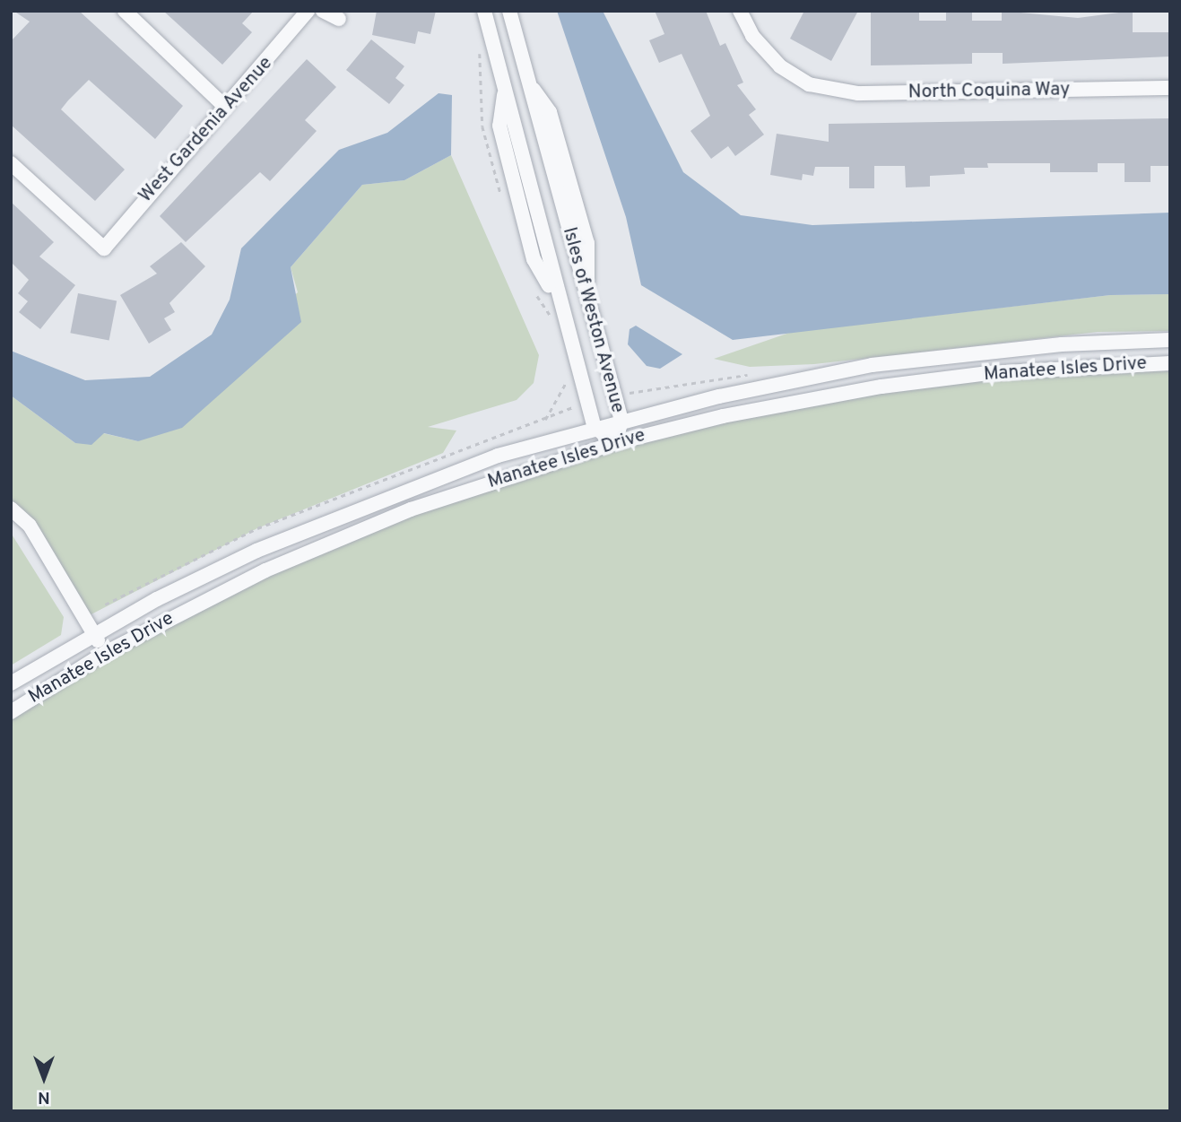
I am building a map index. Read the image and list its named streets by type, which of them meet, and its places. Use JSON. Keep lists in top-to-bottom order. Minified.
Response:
{"streets":{"street":["North Coquina Way","West Gardenia Avenue","Isles of Weston Avenue","Manatee Isles Drive"]},"crossings":[["Isles of Weston Avenue","Manatee Isles Drive"]],"north":"bottom"}
